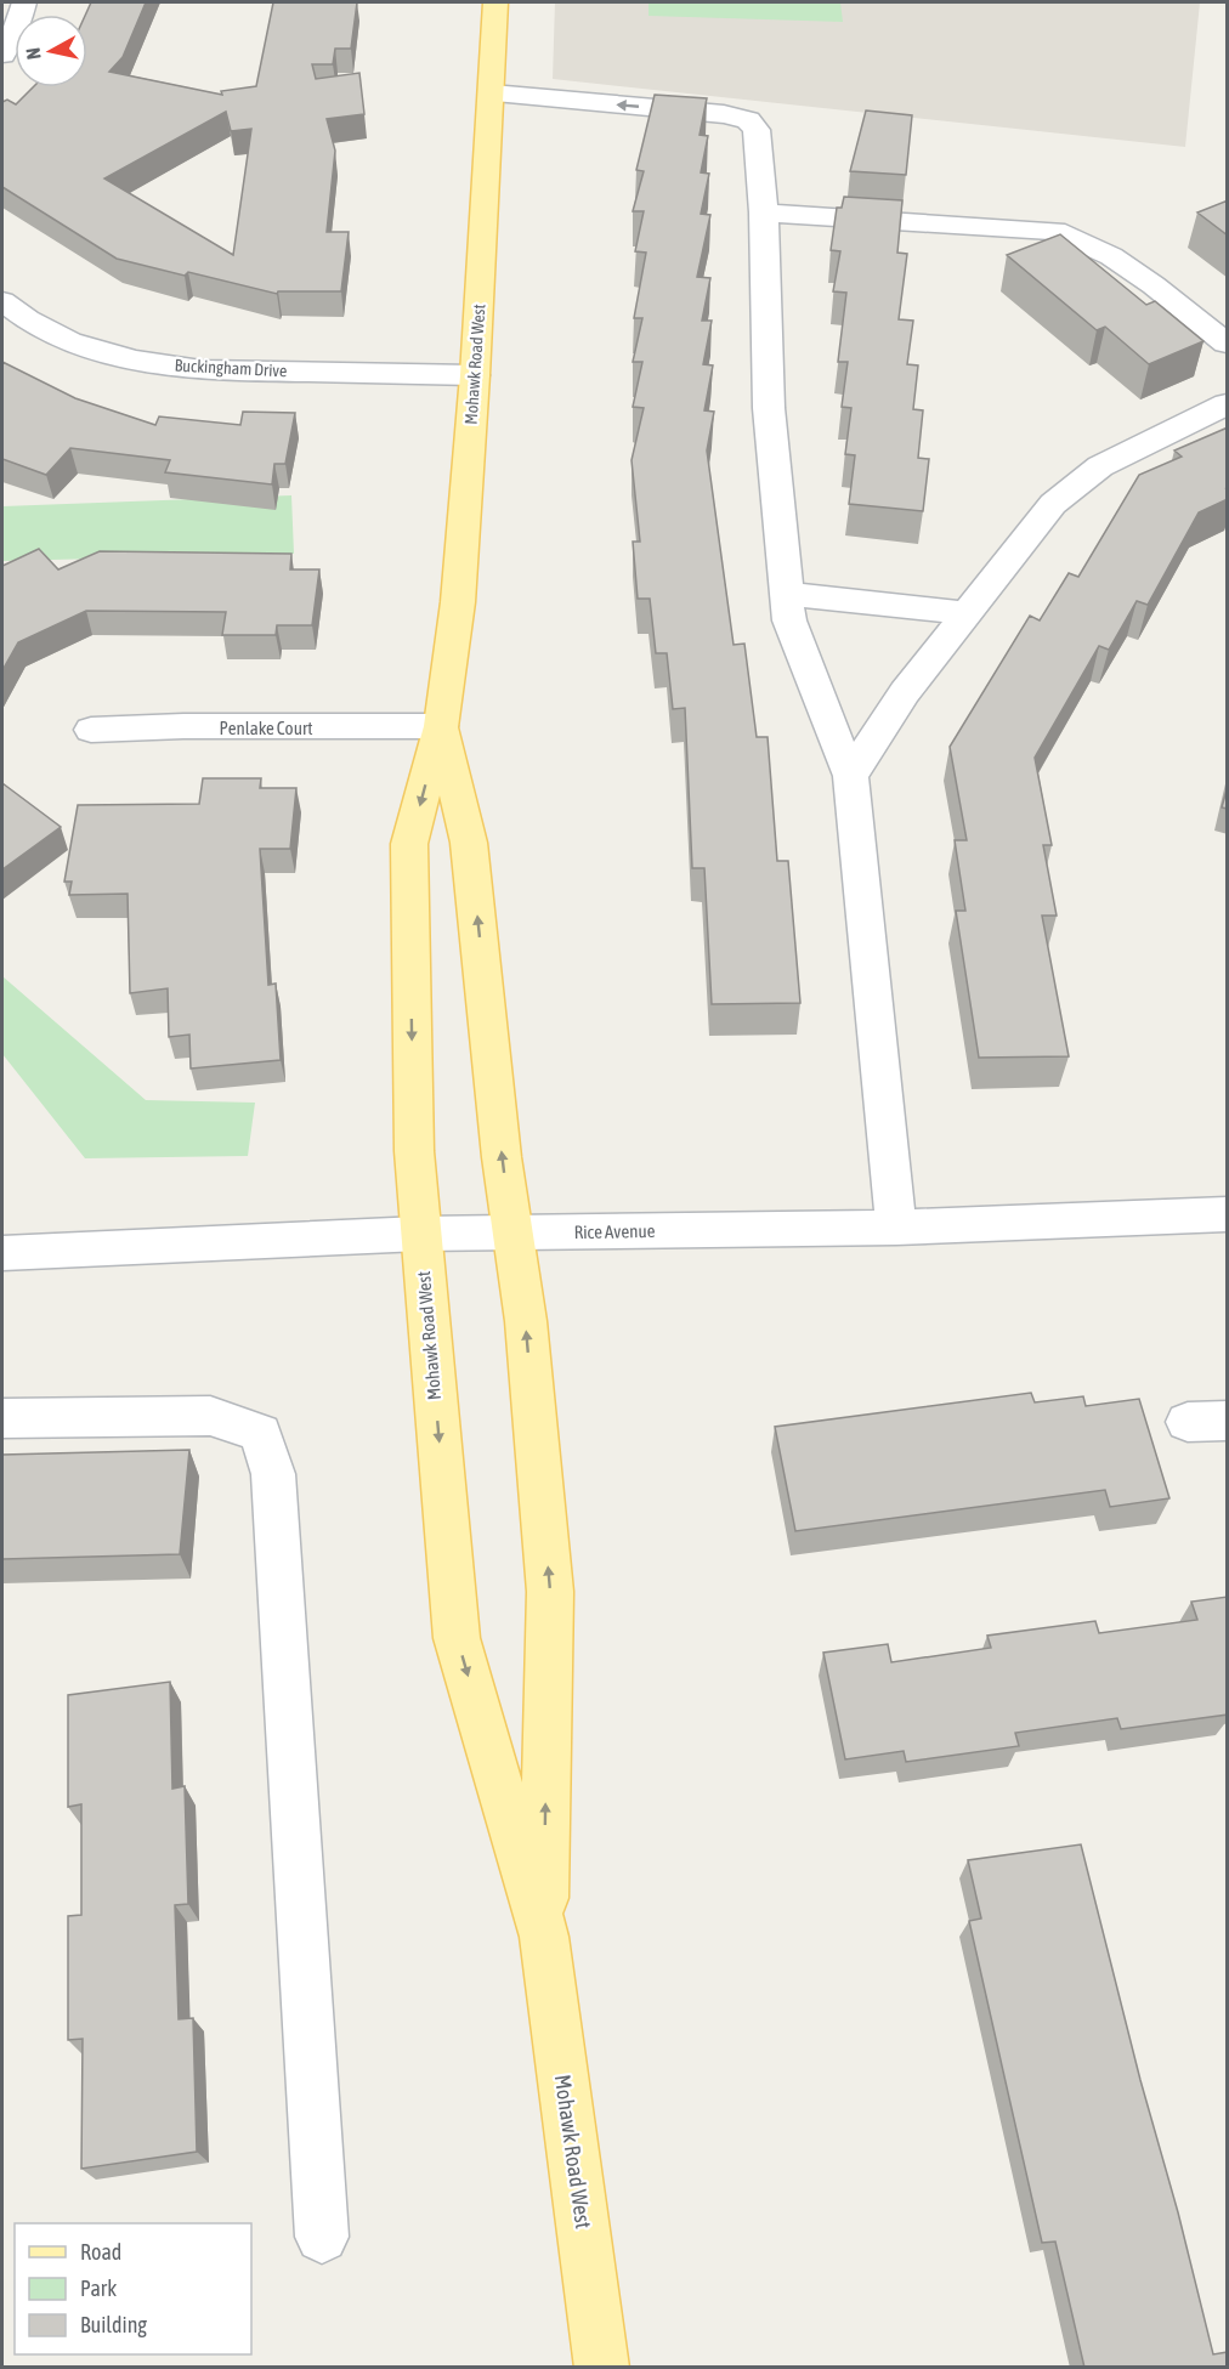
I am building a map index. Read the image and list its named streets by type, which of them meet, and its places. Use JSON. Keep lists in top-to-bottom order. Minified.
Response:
{"streets":{"main road":["Mohawk Road West"],"street":["Buckingham Drive","Penlake Court","Rice Avenue"]},"crossings":[["Mohawk Road West","Buckingham Drive"],["Mohawk Road West","Penlake Court"],["Mohawk Road West","Rice Avenue"]],"legend":["Road","Park","Building"],"north":"left"}
